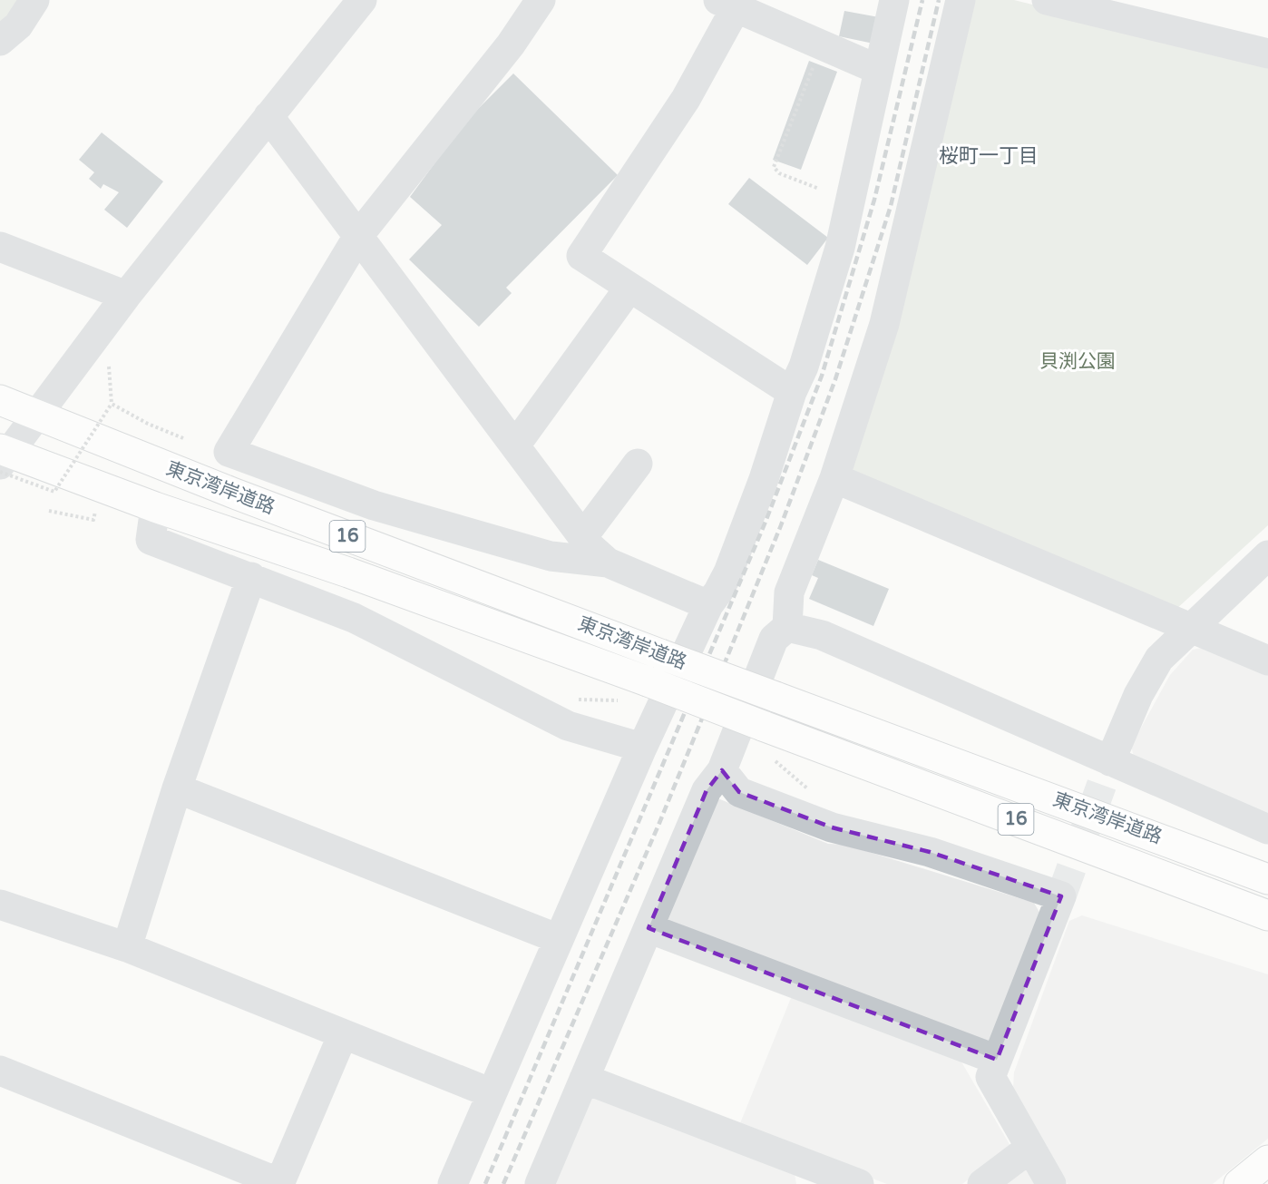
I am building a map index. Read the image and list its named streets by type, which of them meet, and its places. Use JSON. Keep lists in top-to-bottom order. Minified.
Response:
{"streets":{"highway":["東京湾岸道路","16"]},"districts":["桜町一丁目"],"parks":["貝渕公園"]}
